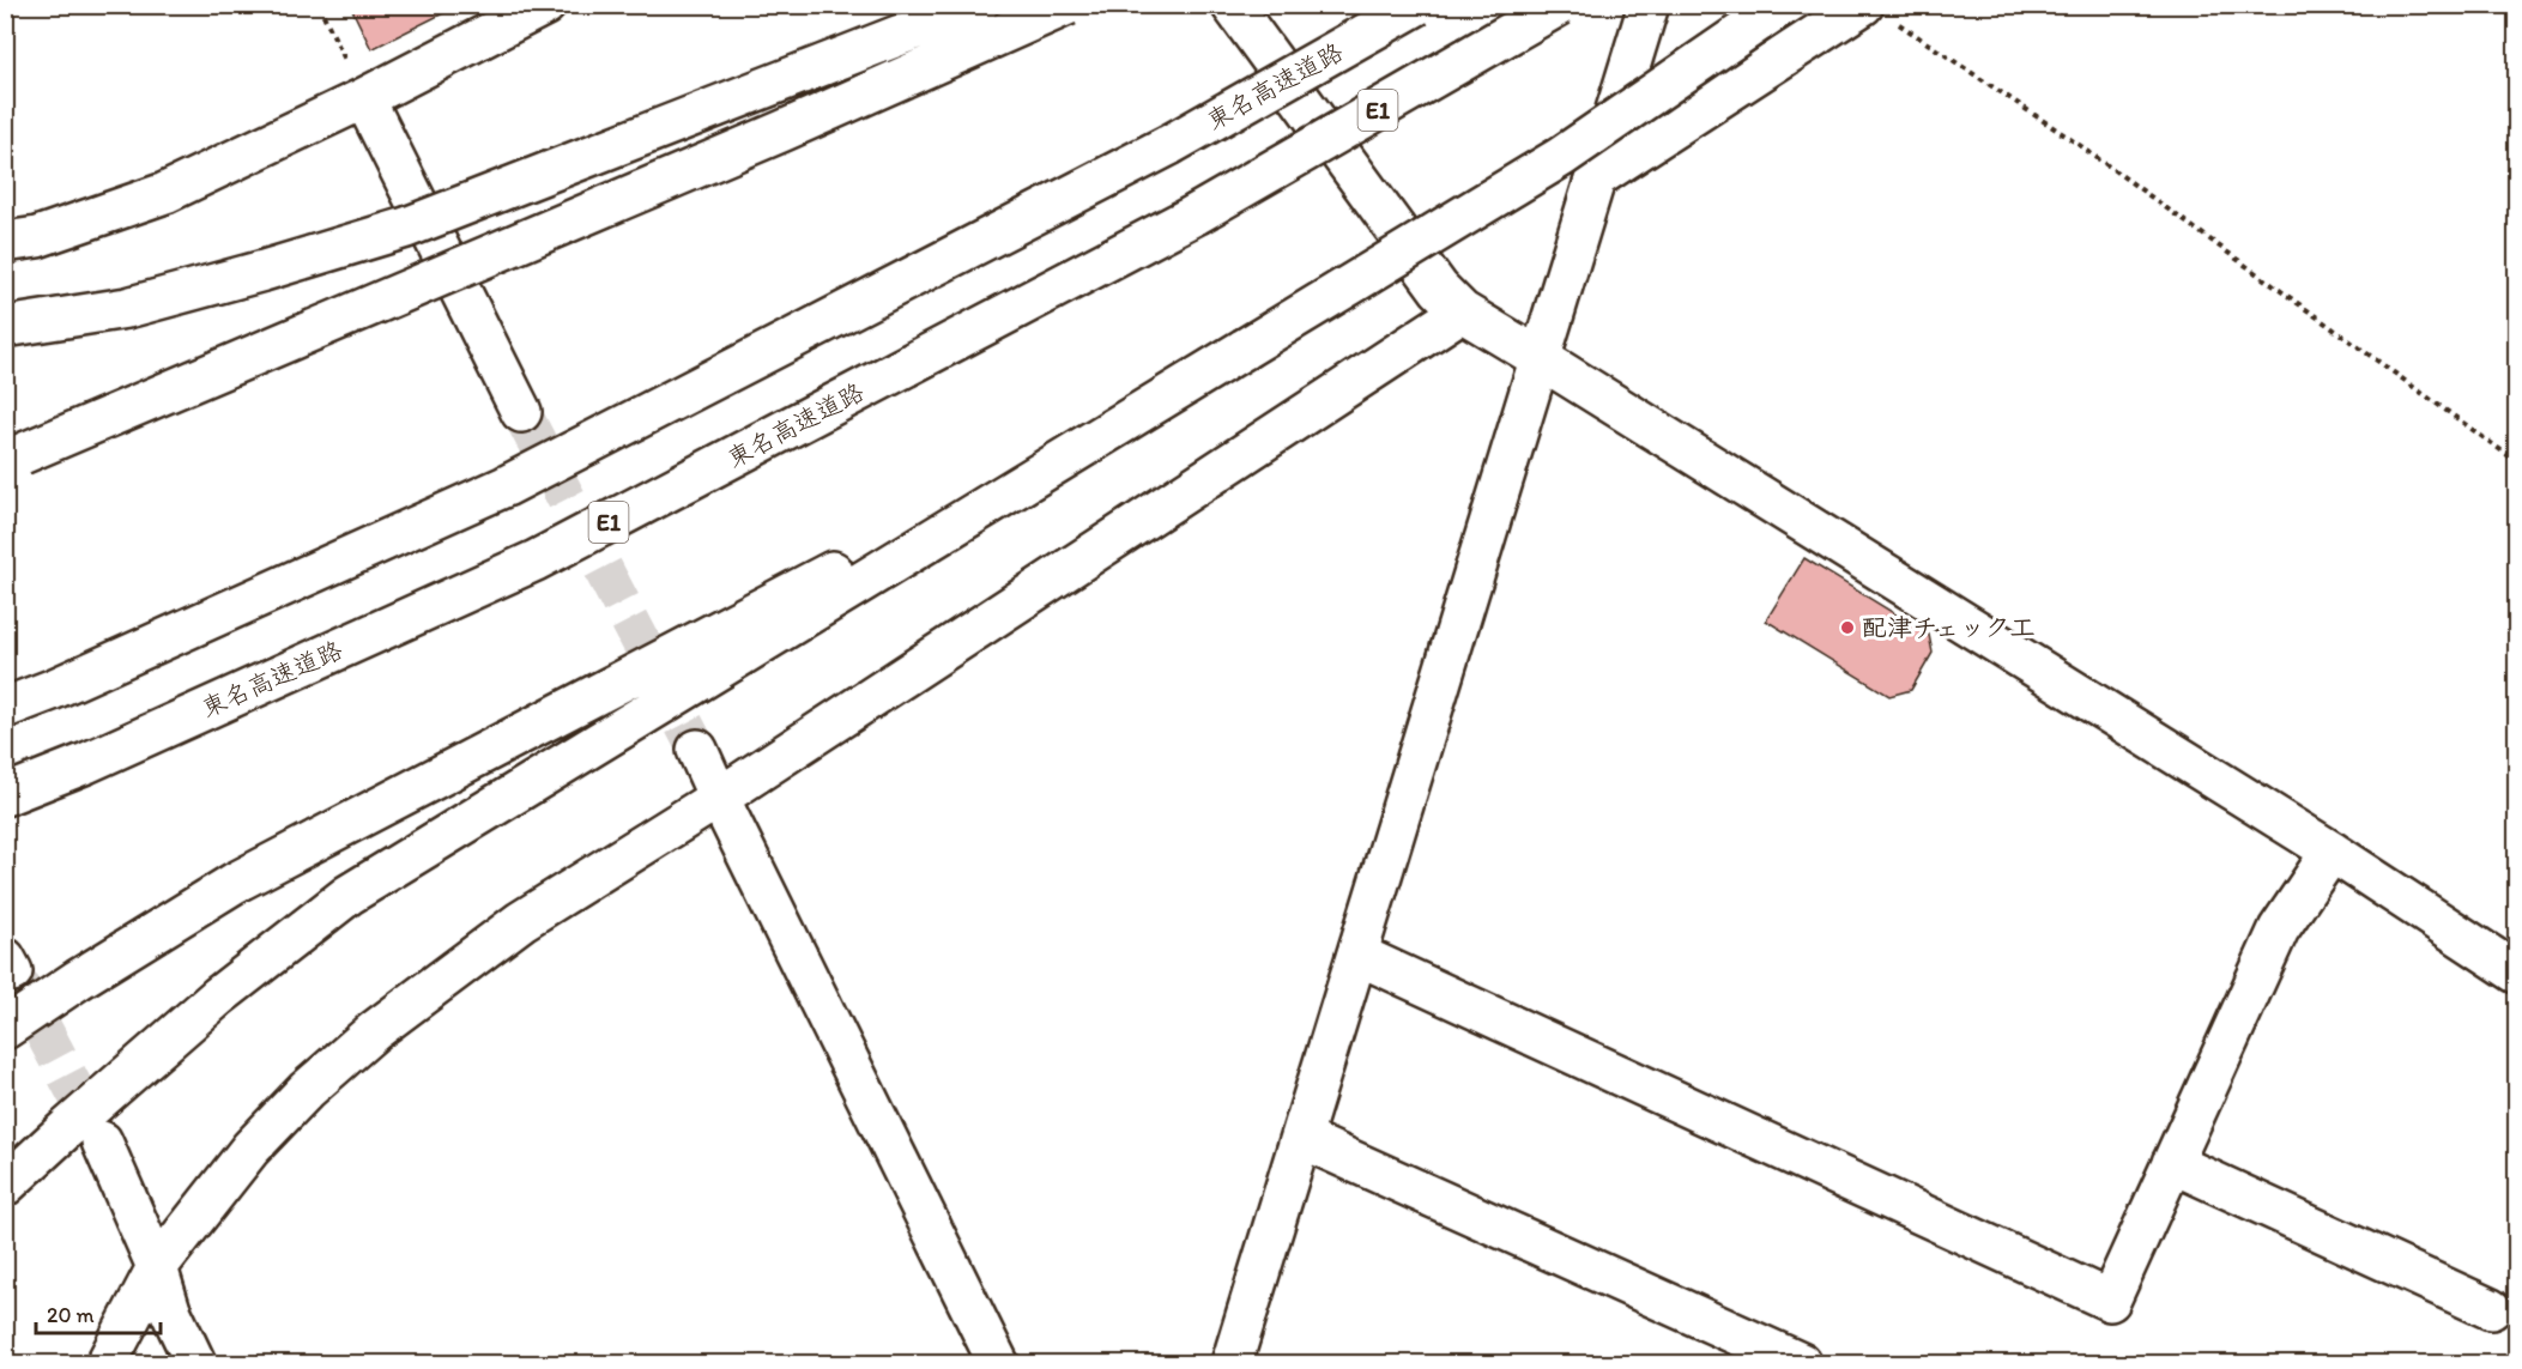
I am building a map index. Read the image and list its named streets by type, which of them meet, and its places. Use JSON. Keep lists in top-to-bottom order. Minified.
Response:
{"streets":{"main road":["東名高速道路","E1"]},"places":["配津チェック工"],"scale_bar":"20 m"}
